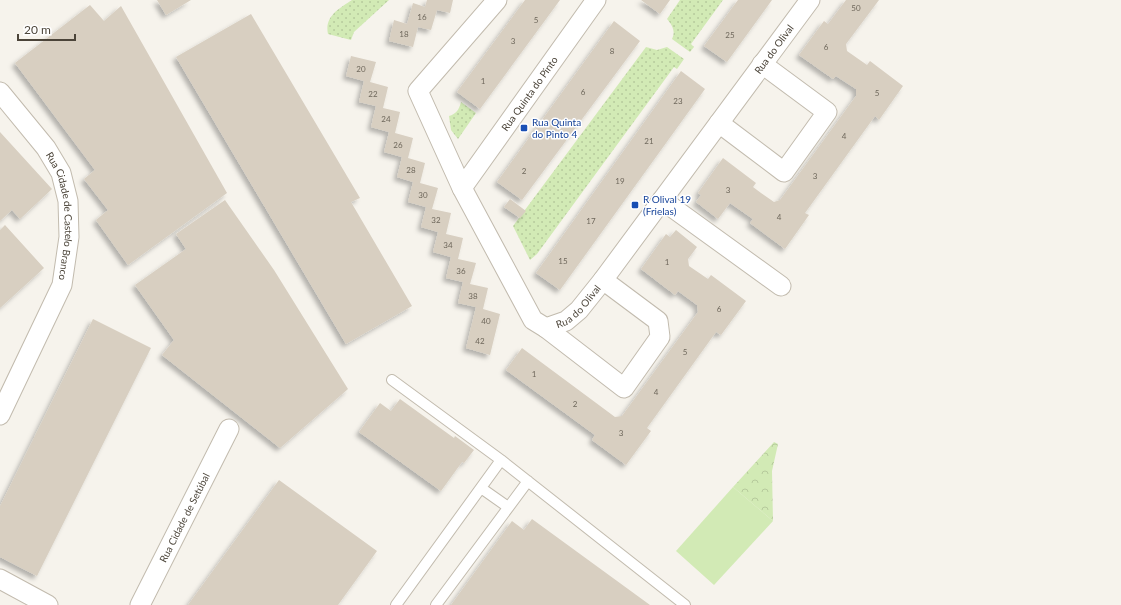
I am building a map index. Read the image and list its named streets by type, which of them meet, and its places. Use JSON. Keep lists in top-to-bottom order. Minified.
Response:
{"streets":{"street":["Rua do Olival","Rua Quinta do Pinto","Rua Cidade de Castelo Branco","Rua Cidade de Setúbal"]},"crossings":[["Rua do Olival","Rua Quinta do Pinto"]],"places":{"transit":["Rua Quinta do Pinto 4","R Olival 19 (Frielas)"]},"house_numbers":["50","16","5","18","25","3","6","8","20","1","6","5","22","23","24","4","21","26","28","2","3","19","3","30","4","32","17","34","15","1","36","38","6","40","42","5","1","4","2","3"],"scale_bar":"20 m"}
